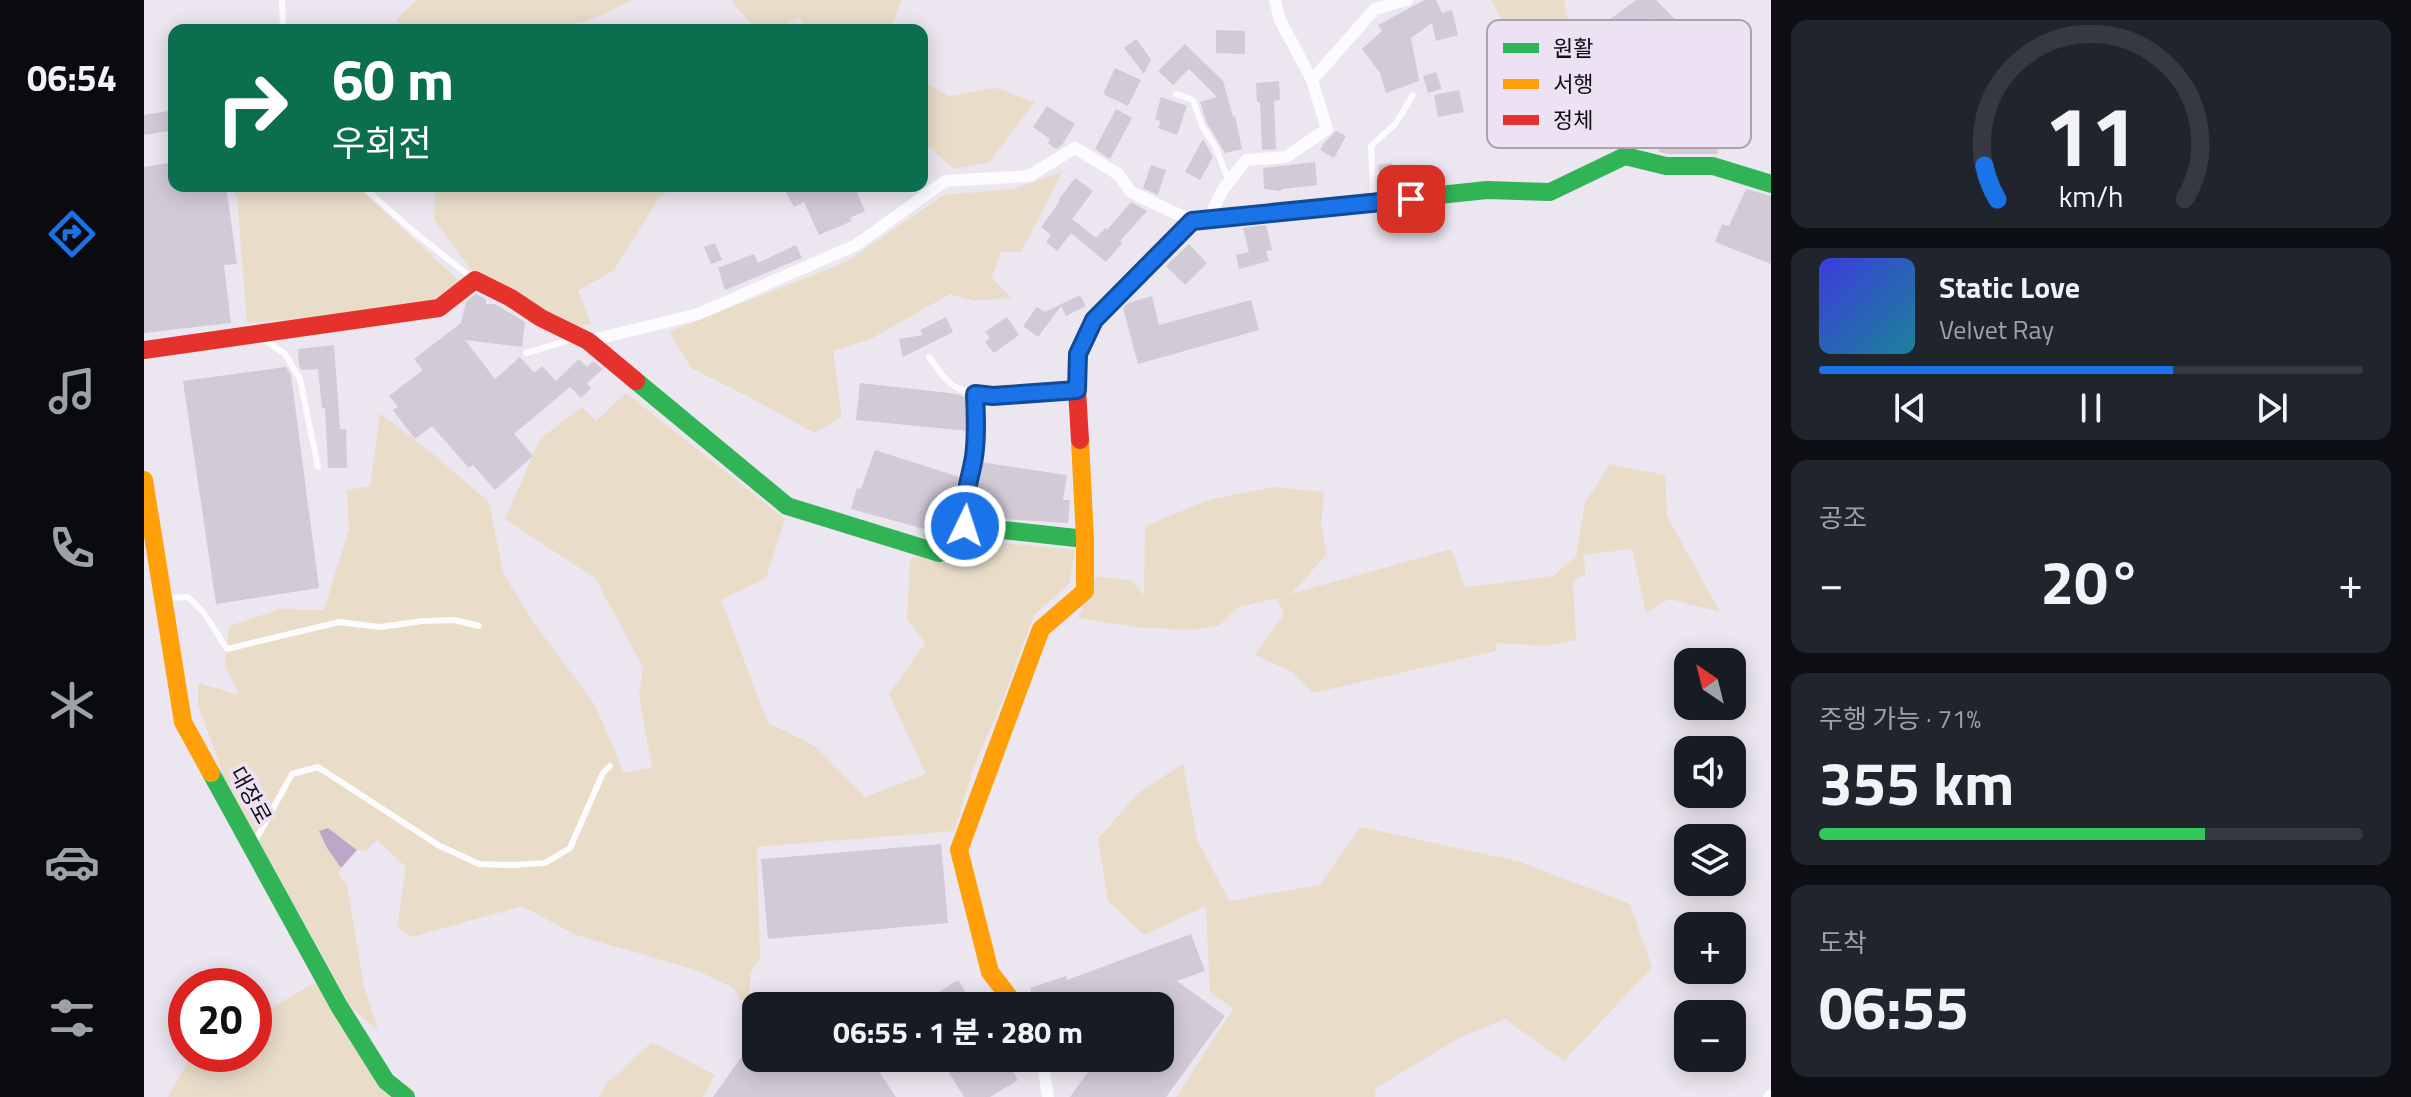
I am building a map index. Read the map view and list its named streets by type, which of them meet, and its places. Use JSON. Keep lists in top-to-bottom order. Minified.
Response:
{"streets":{"street":["대장로"]},"legend":["원활","서행","정체"],"north":"top left","page":{"tabs":"06:54","turn":["60 m","우회전"],"song":["Static Love","Velvet Ray"],"tile":["공조",["주행 가능 · 71%","355 km"],["도착","06:55"]],"heat":["−","20°","+"],"map_buttons":["+","−"],"limit":"20","trip":"06:55 · 1 분 · 280 m","gauge":["11","km/h"]}}
